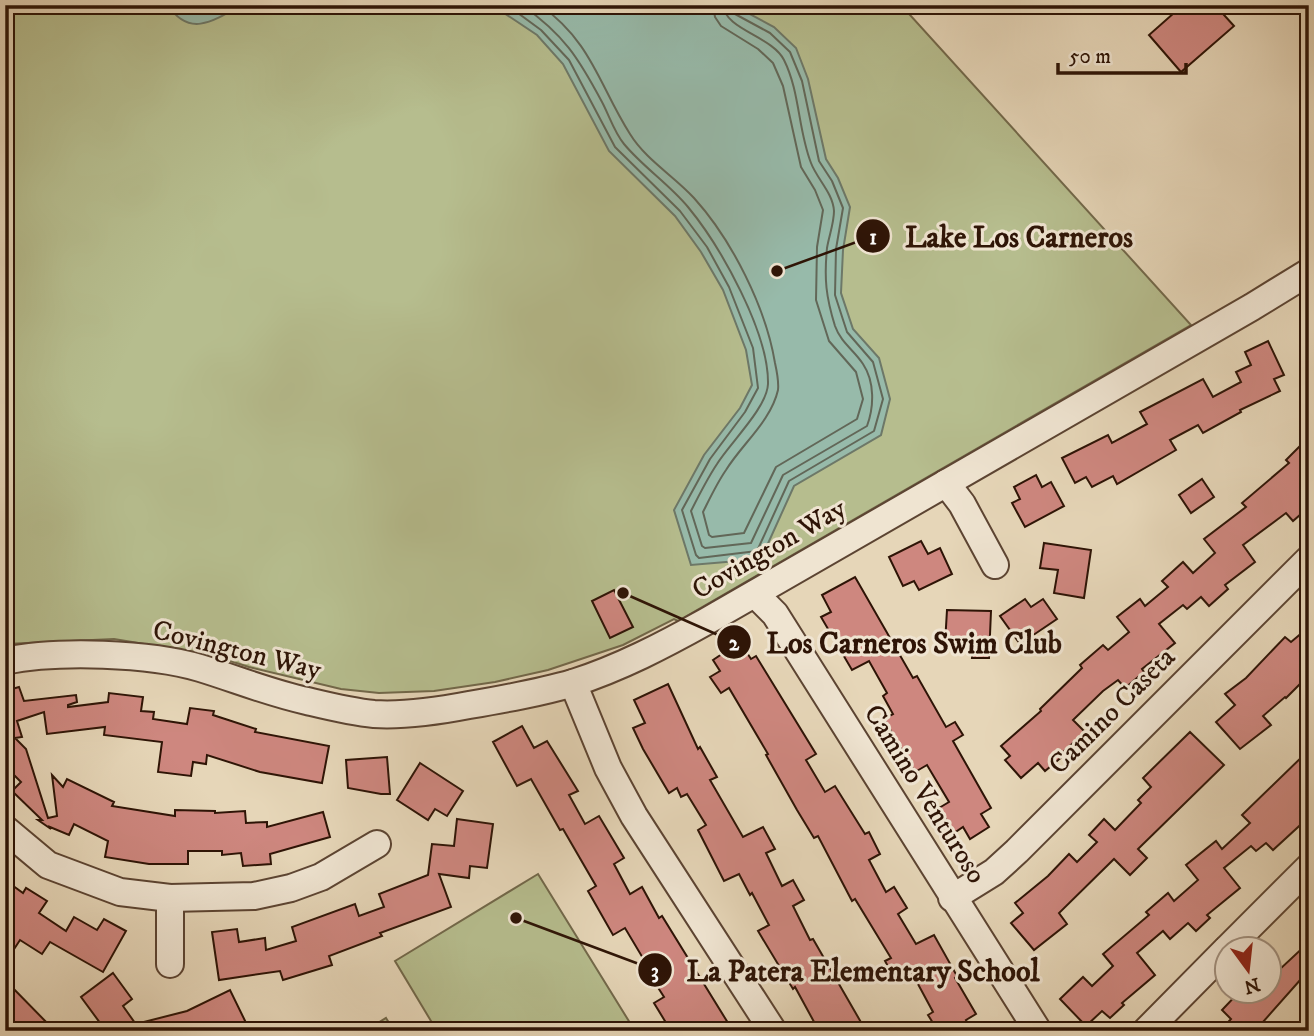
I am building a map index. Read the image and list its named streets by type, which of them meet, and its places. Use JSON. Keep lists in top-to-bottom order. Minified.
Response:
{"streets":{"street":["Covington Way","Camino Caseta","Camino Venturoso"]},"crossings":[["Covington Way","Camino Venturoso"],["Camino Caseta","Camino Venturoso"]],"places":["Lake Los Carneros","Los Carneros Swim Club","La Patera Elementary School"],"scale_bar":"50 m","north":"bottom"}
